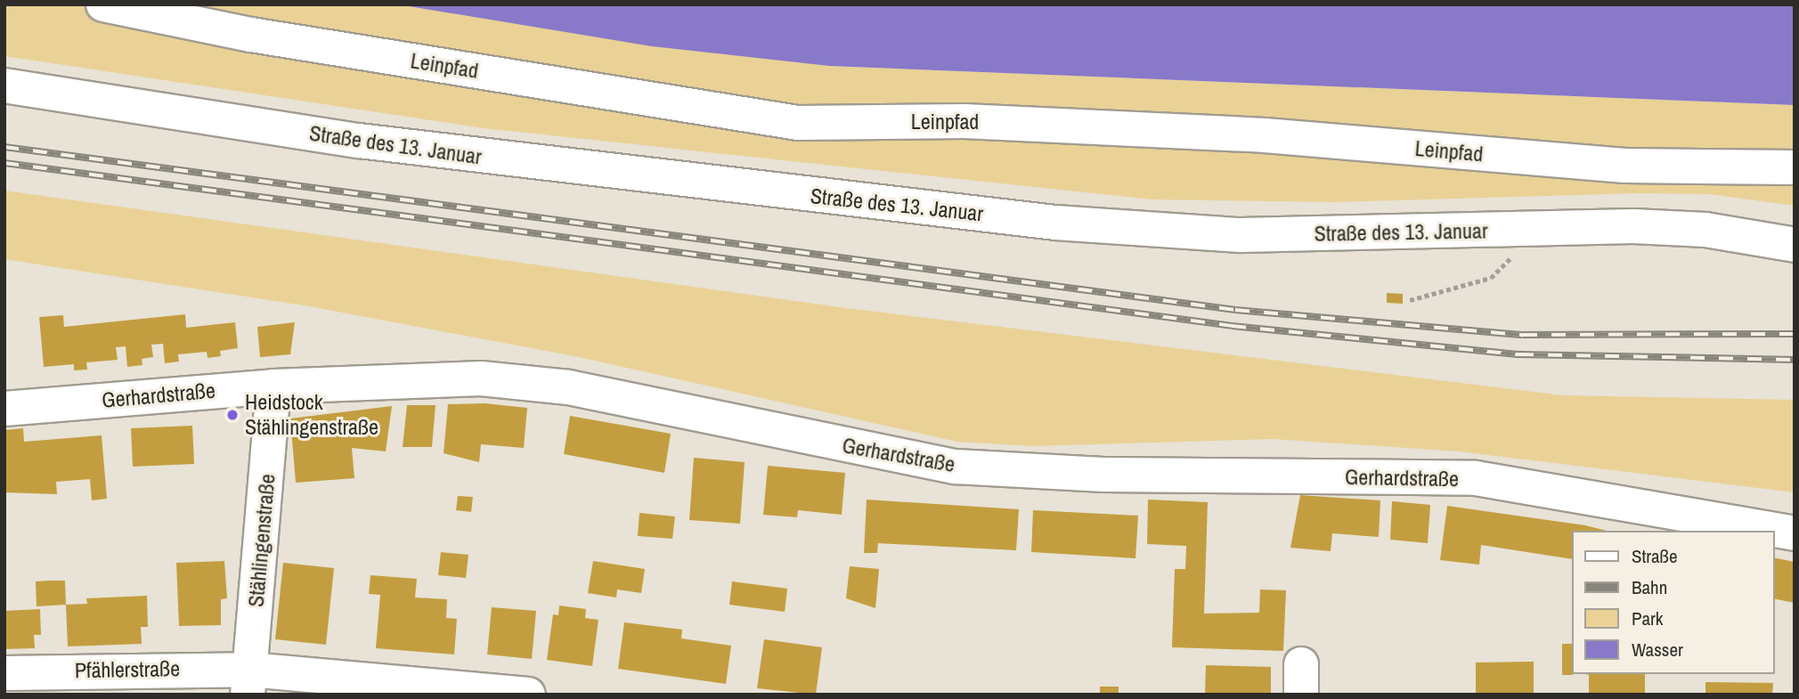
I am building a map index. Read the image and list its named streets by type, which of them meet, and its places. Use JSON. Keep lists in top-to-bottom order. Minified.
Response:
{"streets":{"street":["Leinpfad","Straße des 13. Januar","Gerhardstraße","Stählingenstraße","Pfählerstraße"]},"crossings":[["Gerhardstraße","Stählingenstraße"],["Stählingenstraße","Pfählerstraße"]],"places":["Heidstock Stählingenstraße"],"legend":["Straße","Bahn","Park","Wasser"]}
